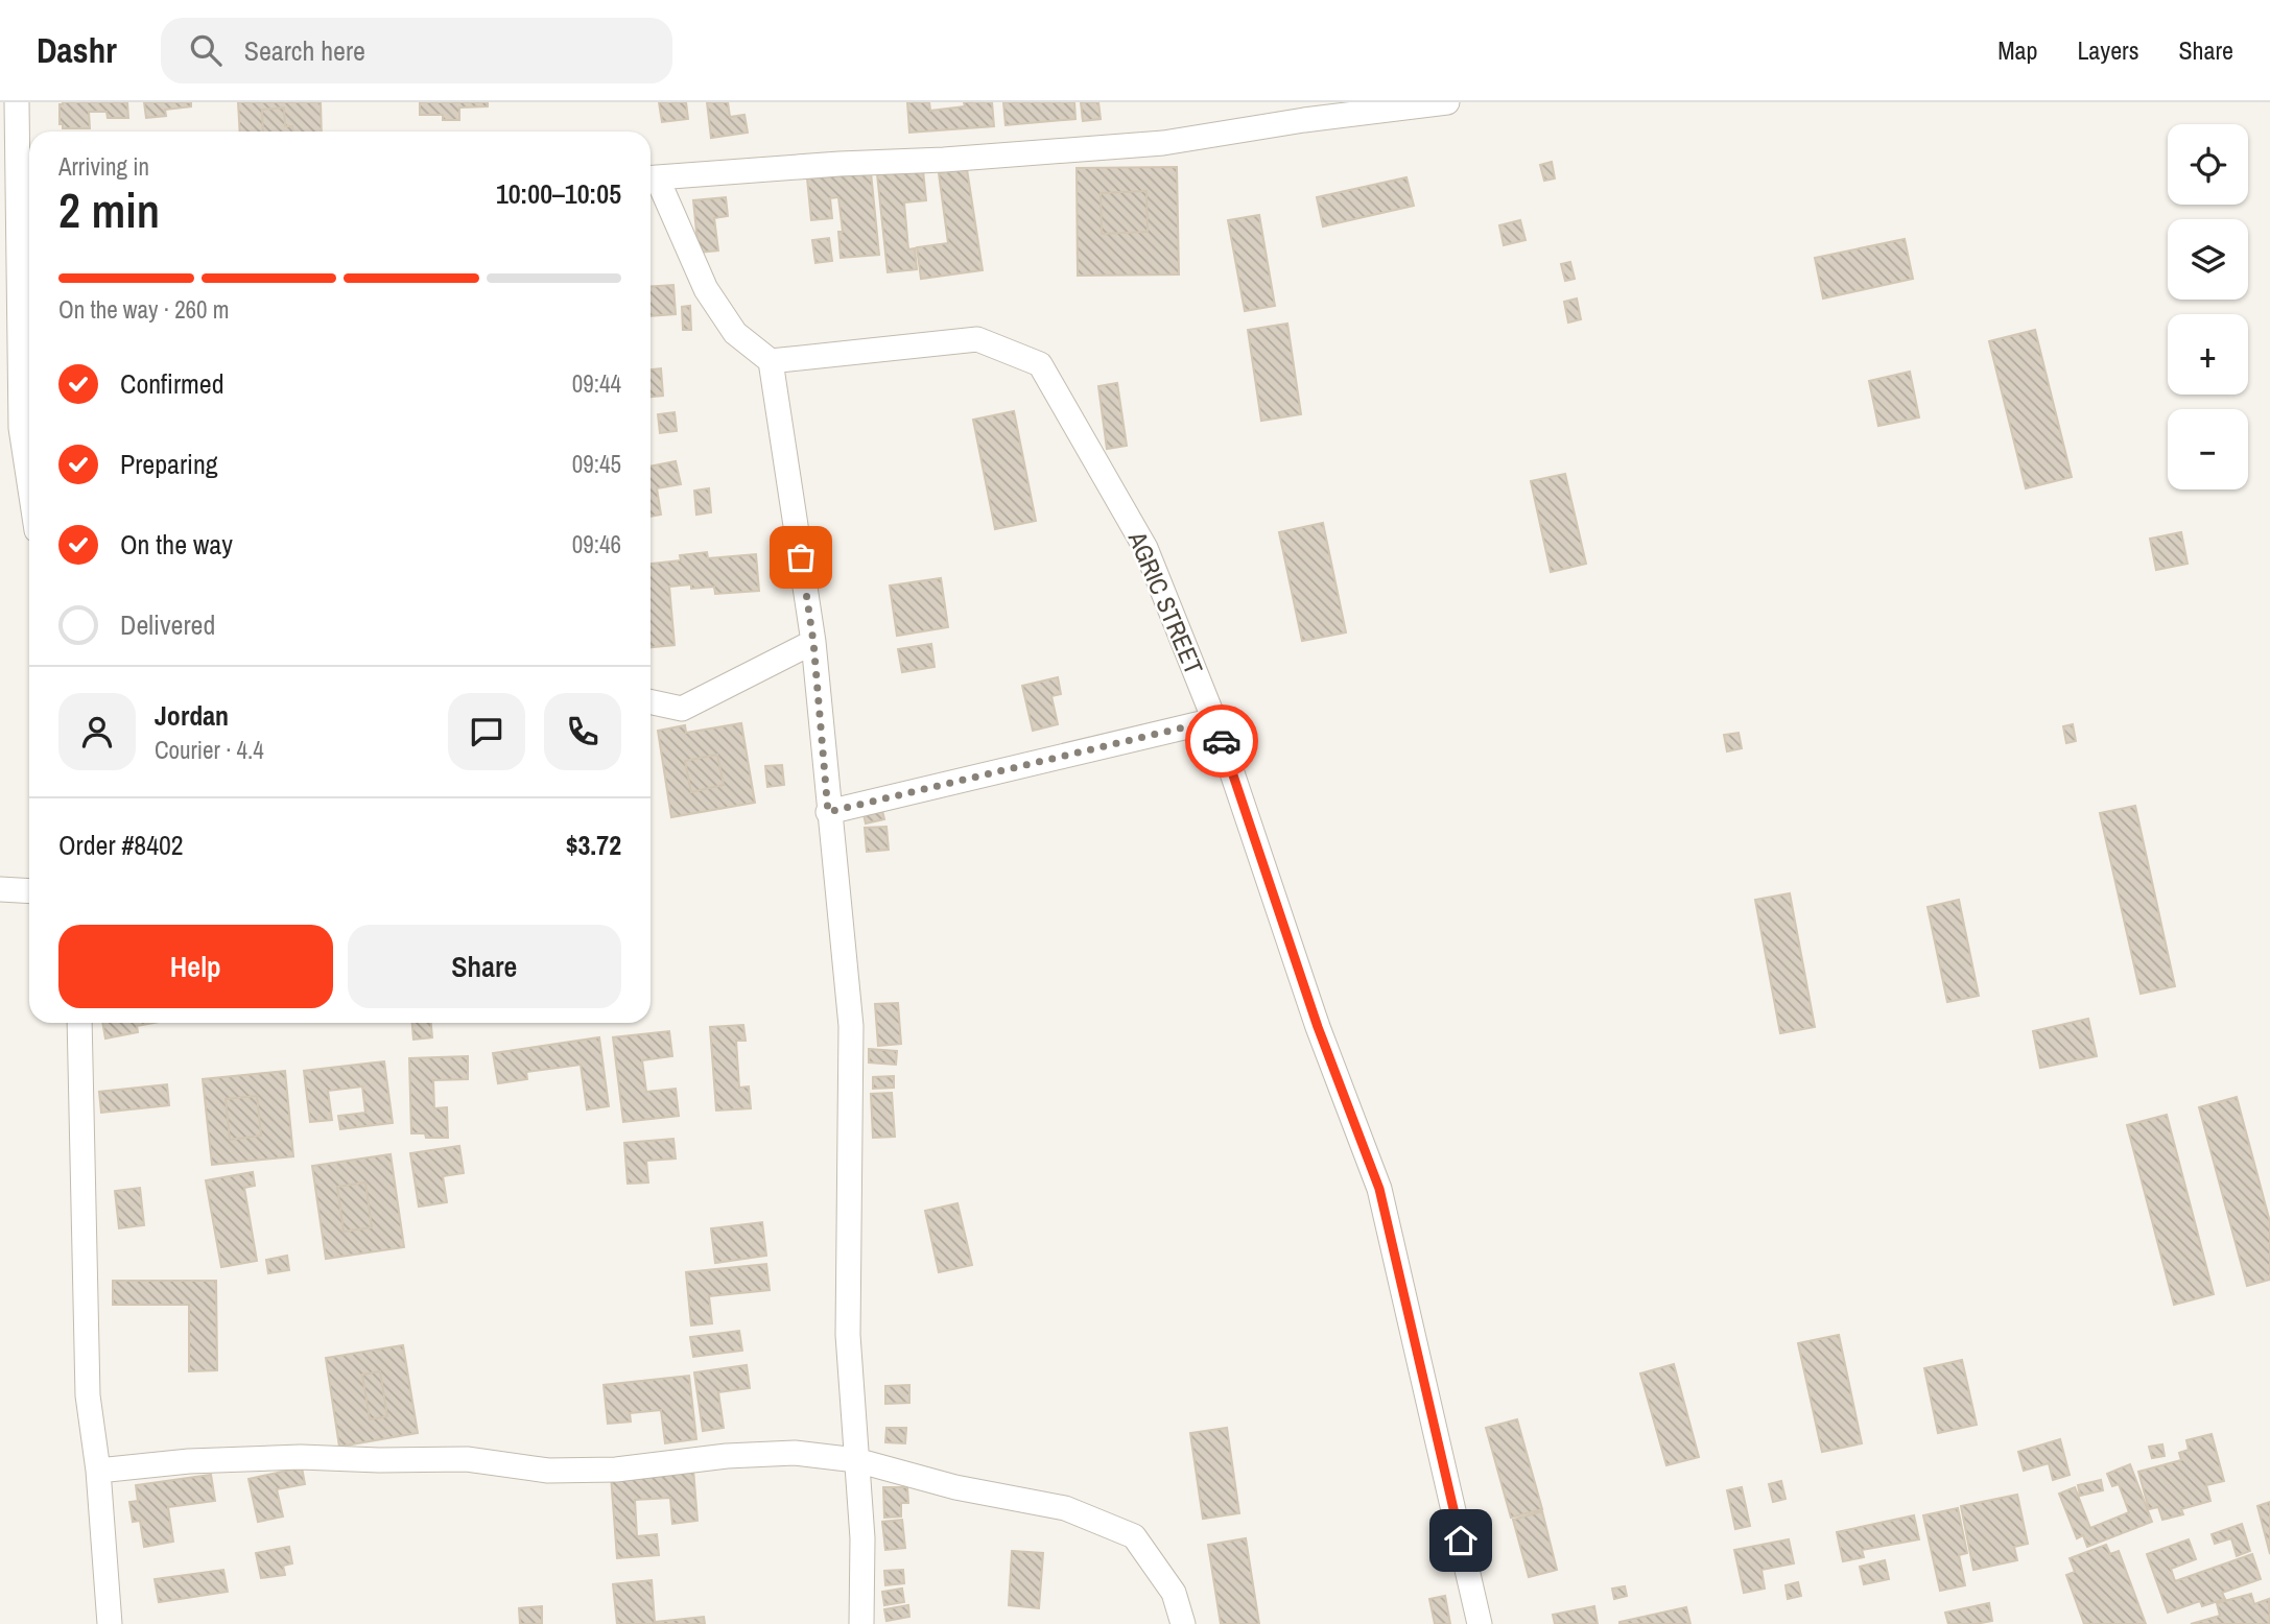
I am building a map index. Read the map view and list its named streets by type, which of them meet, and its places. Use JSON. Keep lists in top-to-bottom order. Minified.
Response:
{"streets":{"street":["AGRIC STREET"]},"page":{"header":"Dashr","search":"Search here","nav":["Map","Layers","Share"],"map_buttons":["+","−"],"heading":["2 min","Arriving in","10:00–10:05"],"panel":["Jordan","Courier · 4.4","Order #8402","$3.72"],"bar":"On the way · 260 m","list":[["Confirmed","09:44"],["Preparing","09:45"],["On the way","09:46"],"Delivered"],"buttons":["Help","Share"]}}
